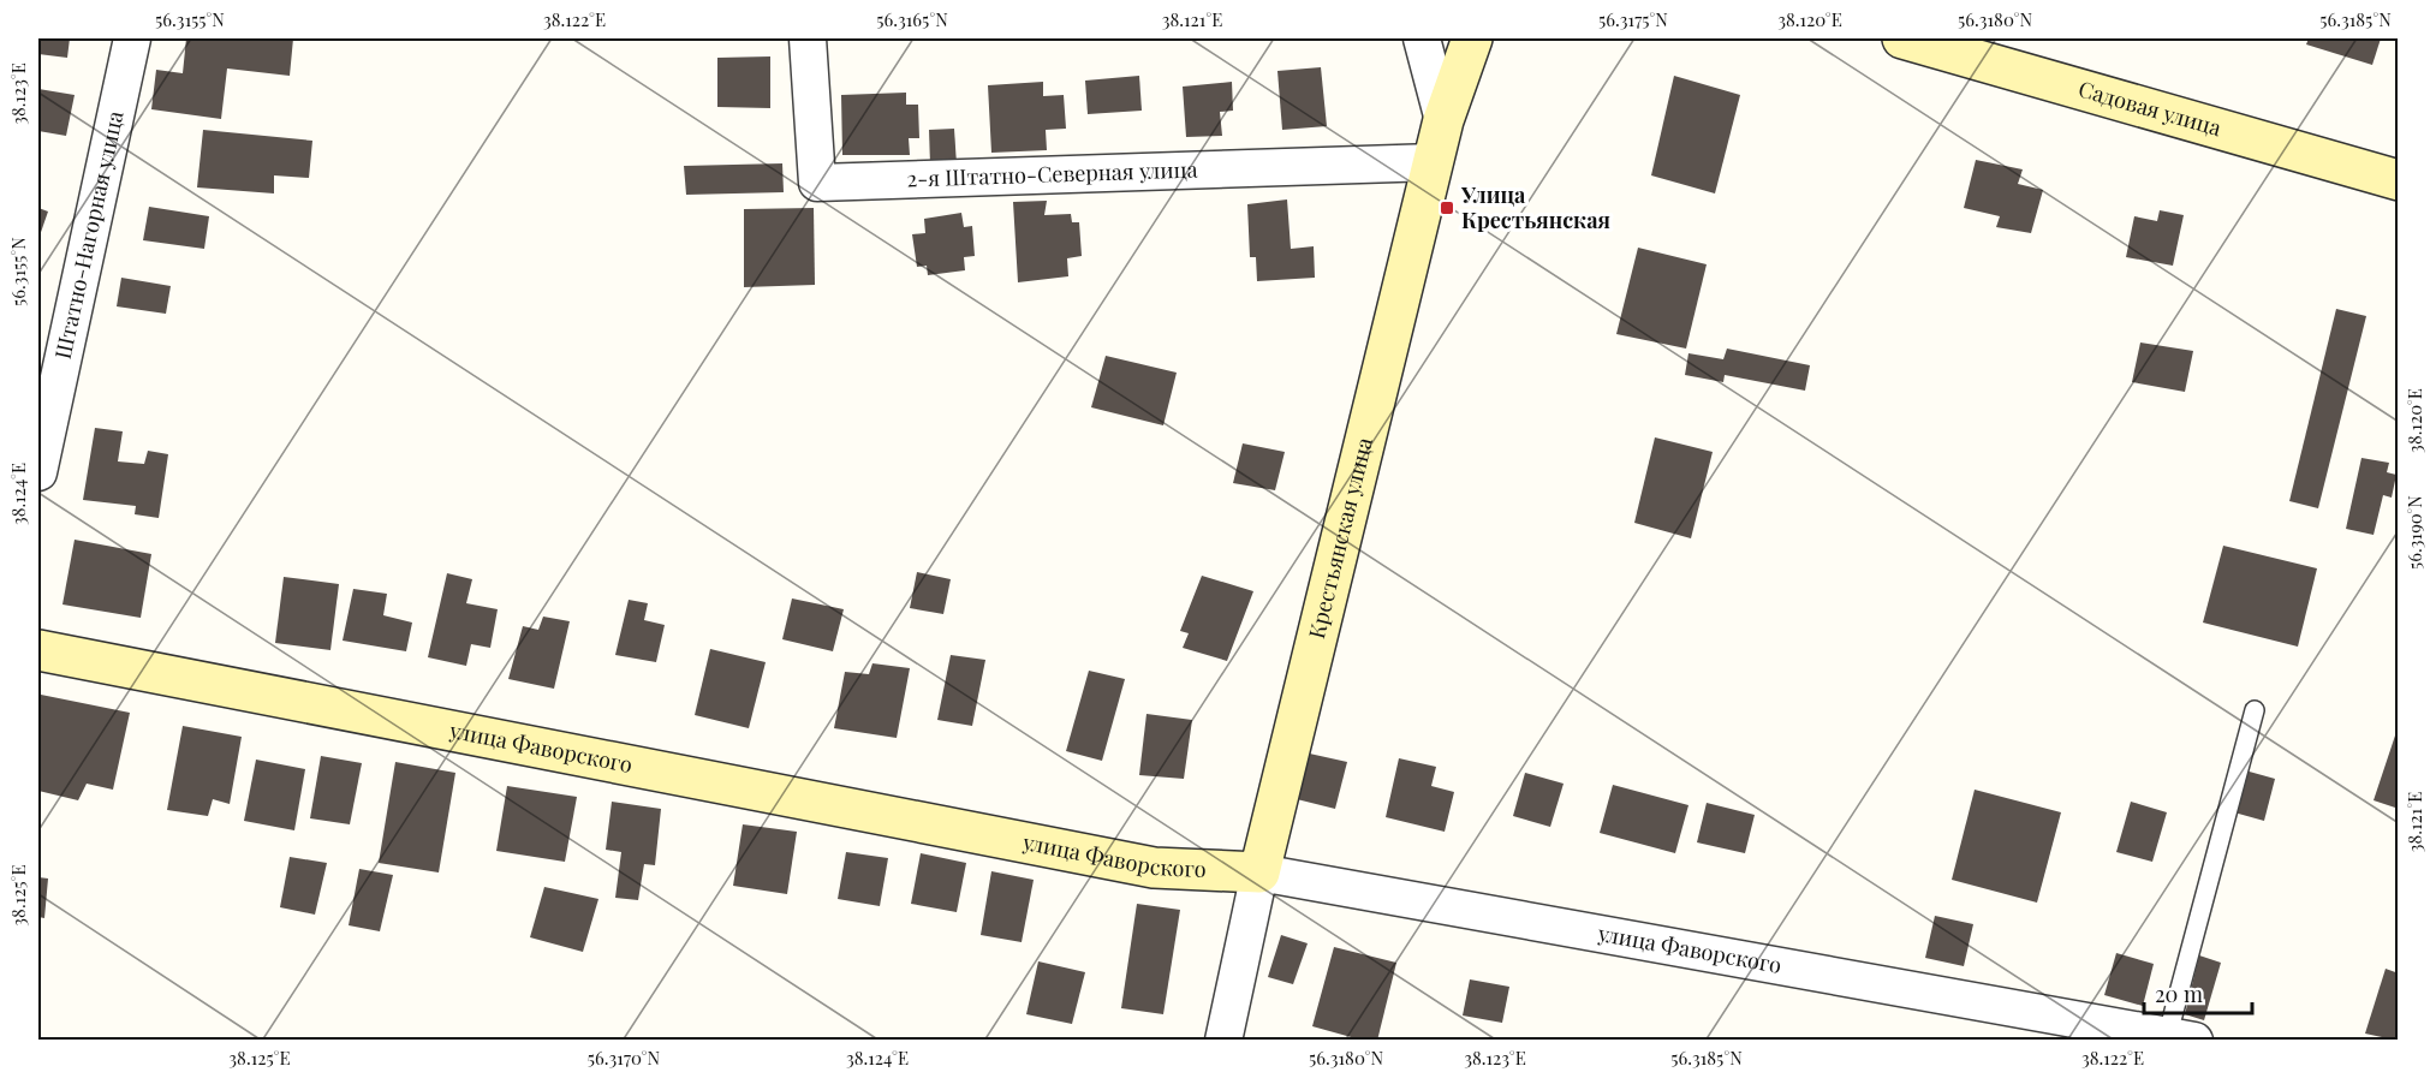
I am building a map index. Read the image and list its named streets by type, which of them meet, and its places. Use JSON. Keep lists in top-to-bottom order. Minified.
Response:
{"streets":{"street":["Садовая улица","2-я Штатно-Северная улица","Штатно-Нагорная улица","Крестьянская улица","улица Фаворского"]},"crossings":[["2-я Штатно-Северная улица","Крестьянская улица"],["Крестьянская улица","улица Фаворского"]],"places":{"transit":["Улица Крестьянская"]},"scale_bar":"20 m","coordinates":["56.3155°N","38.122°E","56.3165°N","38.121°E","56.3175°N","38.120°E","56.3180°N","56.3185°N","38.123°E","38.124°E","56.3190°N","38.125°E","56.3170°N"]}
